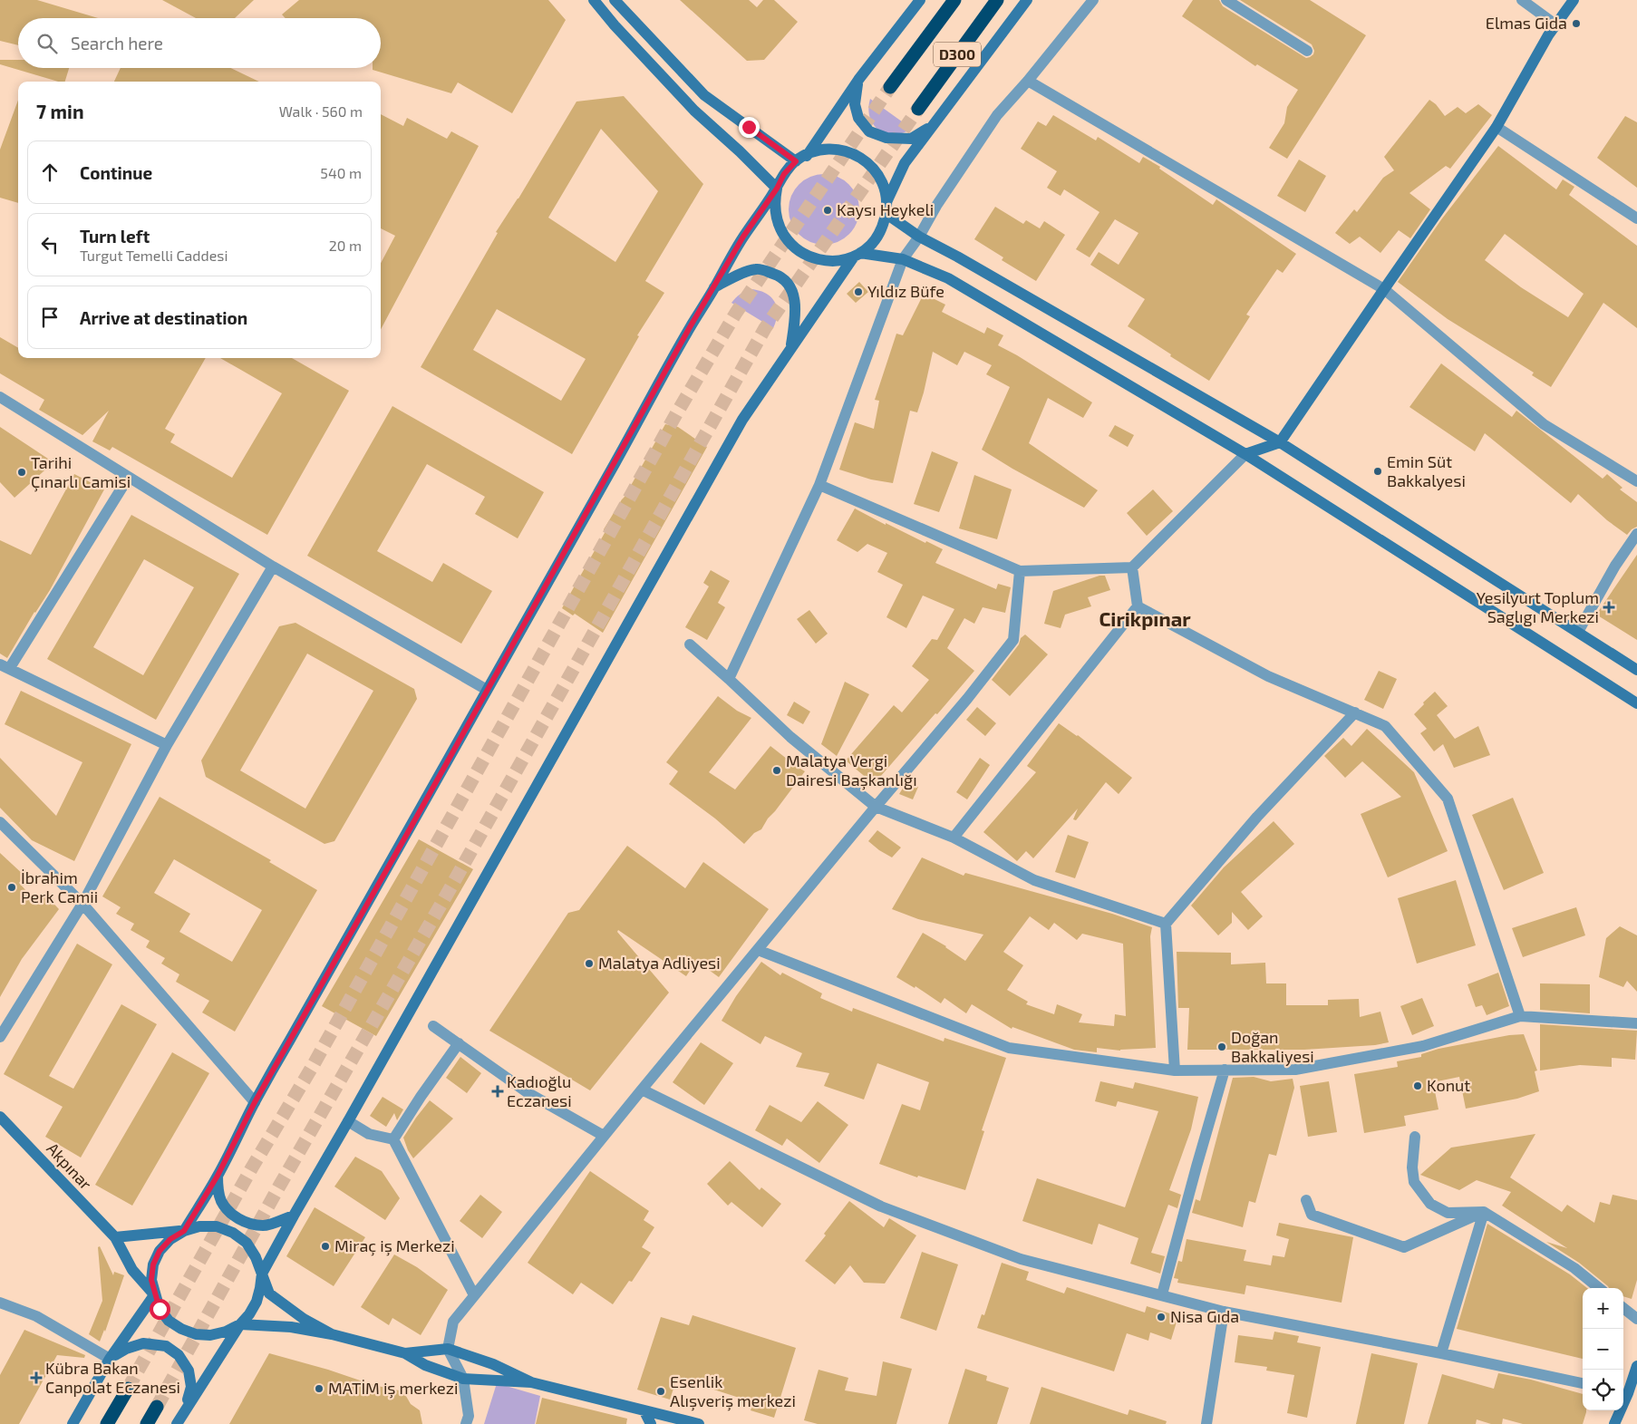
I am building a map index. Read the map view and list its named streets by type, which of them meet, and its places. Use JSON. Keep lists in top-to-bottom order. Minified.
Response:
{"streets":{"highway":["D300"],"main road":["Akpınar"]},"districts":["Cirikpınar"],"places":{"other":["Elmas Gida","Kaysı Heykeli","Yıldız Büfe","Emin Süt Bakkalyesi","Tarihi Çınarlı Camisi","Malatya Vergi Dairesi Başkanlığı","İbrahim Perk Camii","Malatya Adliyesi","Doğan Bakkaliyesi","Konut","Miraç iş Merkezi","Nisa Gıda","MATİM iş merkezi","Esenlik Alışveriş merkezi"],"health":["Yesilyurt Toplum Saglıgı Merkezi","Kadıoğlu Eczanesi","Kübra Bakan Canpolat Eczanesi"]},"page":{"search":"Search here","heading":["7 min","Walk · 560 m"],"list":[["Continue","540 m"],["Turn left","Turgut Temelli Caddesi","20 m"],"Arrive at destination"],"map_buttons":["+","−"]}}
